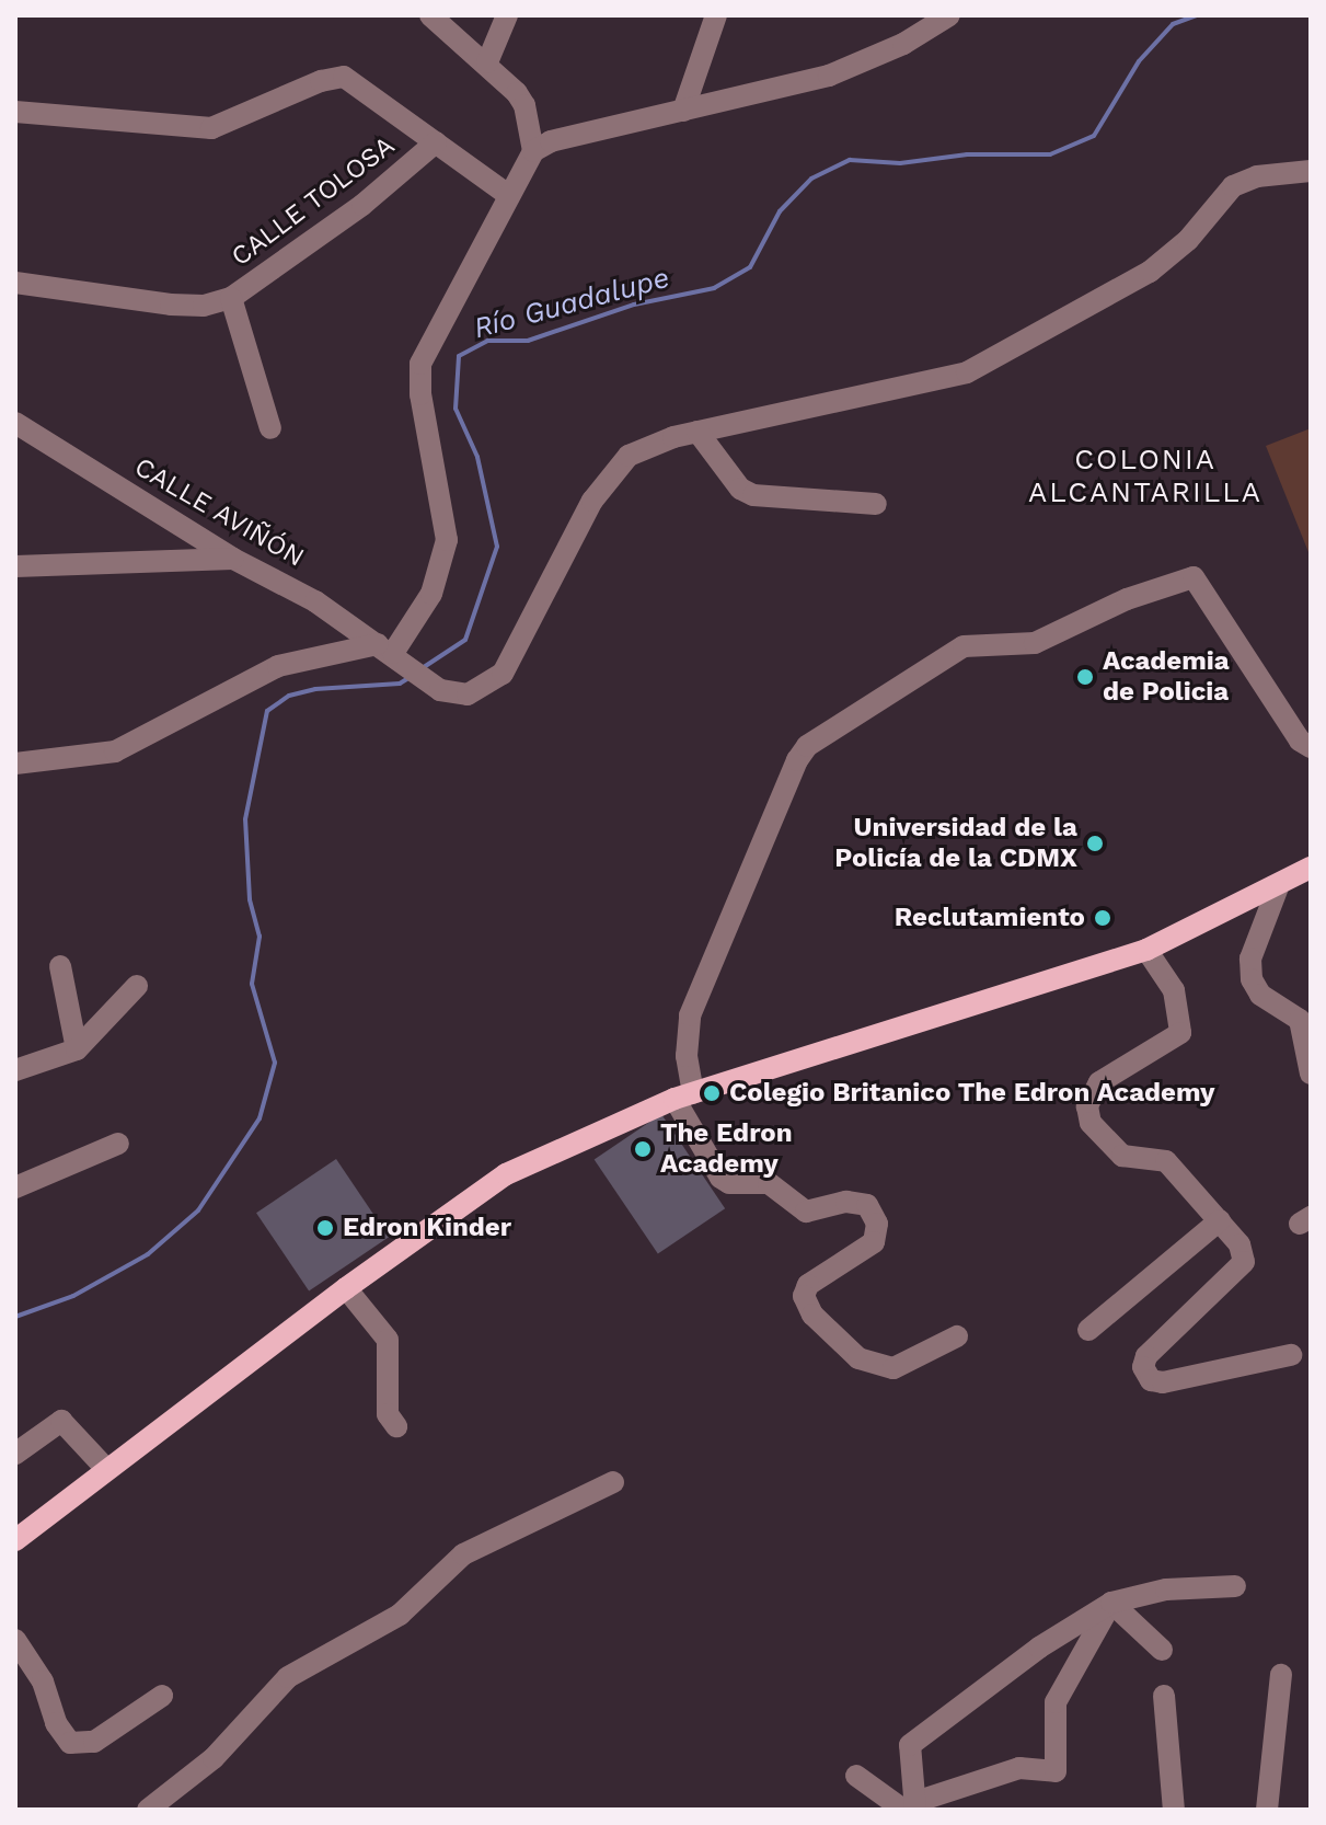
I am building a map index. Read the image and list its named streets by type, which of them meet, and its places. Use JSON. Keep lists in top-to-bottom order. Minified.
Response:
{"streets":{"street":["CALLE TOLOSA","CALLE AVIÑÓN"]},"districts":["COLONIA ALCANTARILLA"],"water":["Río Guadalupe"],"places":["Academia de Policia","Universidad de la Policía de la CDMX","Reclutamiento","Colegio Britanico The Edron Academy","The Edron Academy","Edron Kinder"]}
